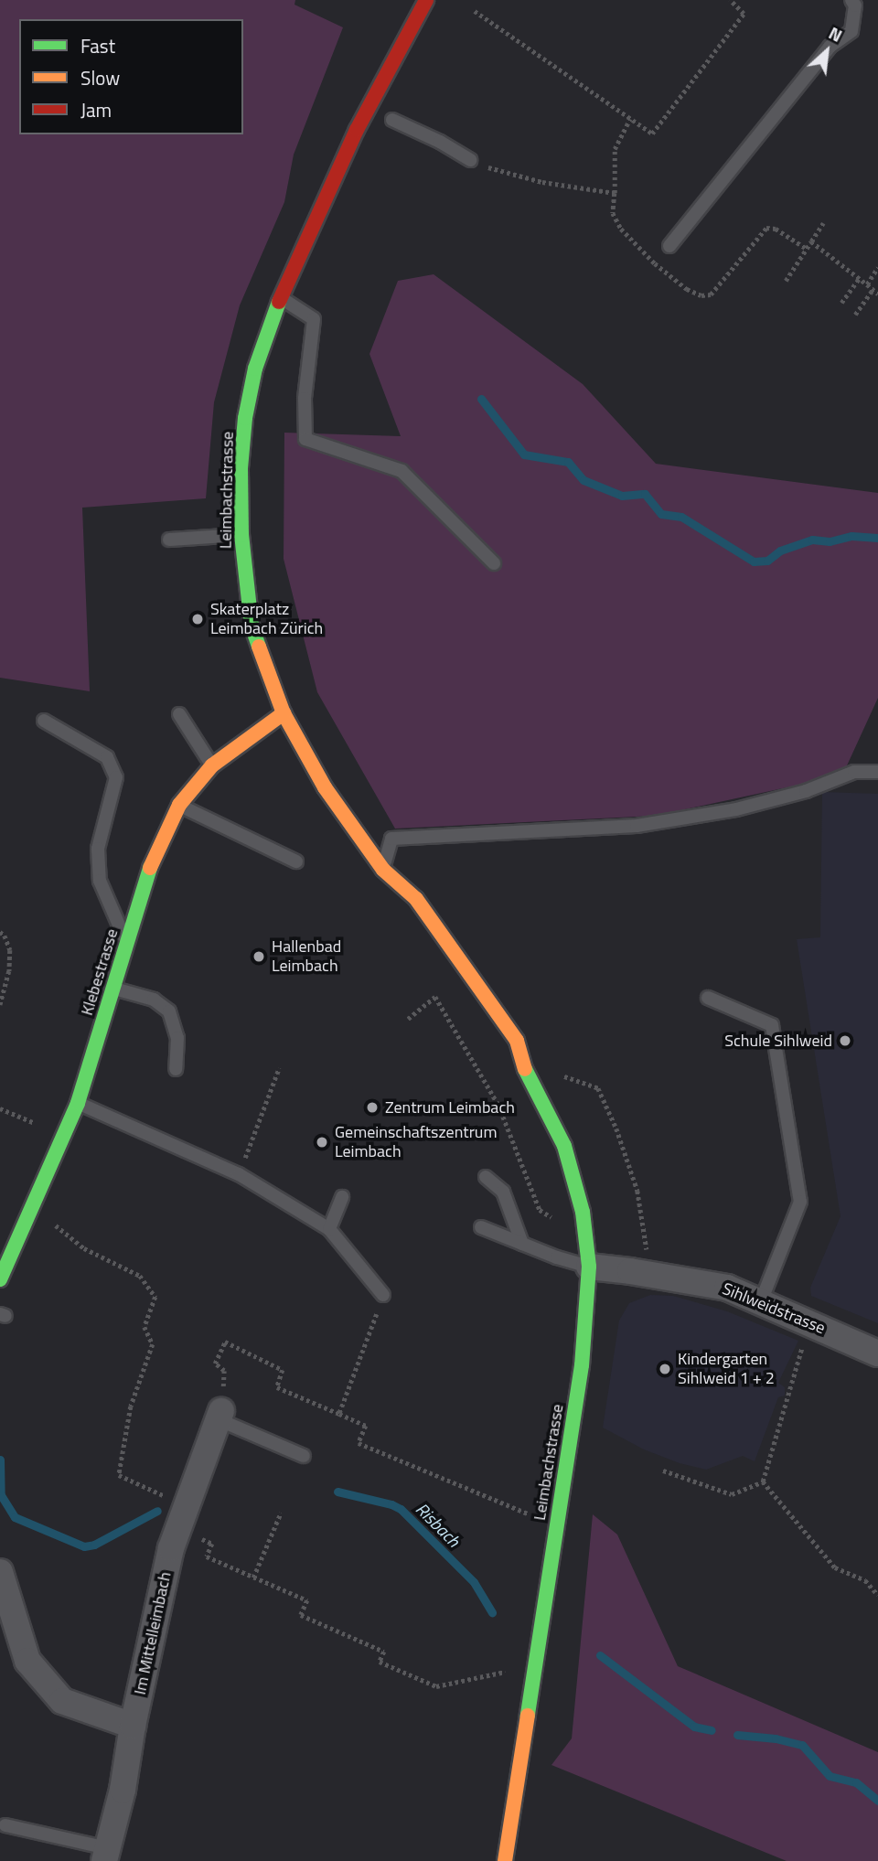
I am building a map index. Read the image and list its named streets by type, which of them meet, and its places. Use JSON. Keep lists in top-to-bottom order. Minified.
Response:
{"streets":{"street":["Leimbachstrasse","Klebestrasse","Sihlweidstrasse","Im Mittelleimbach"]},"crossings":[["Leimbachstrasse","Klebestrasse"],["Leimbachstrasse","Sihlweidstrasse"]],"water":["Risbach"],"places":["Skaterplatz Leimbach Zürich","Hallenbad Leimbach","Schule Sihlweid","Zentrum Leimbach","Gemeinschaftszentrum Leimbach","Kindergarten Sihlweid 1 + 2"],"legend":["Fast","Slow","Jam"],"north":"top right"}
